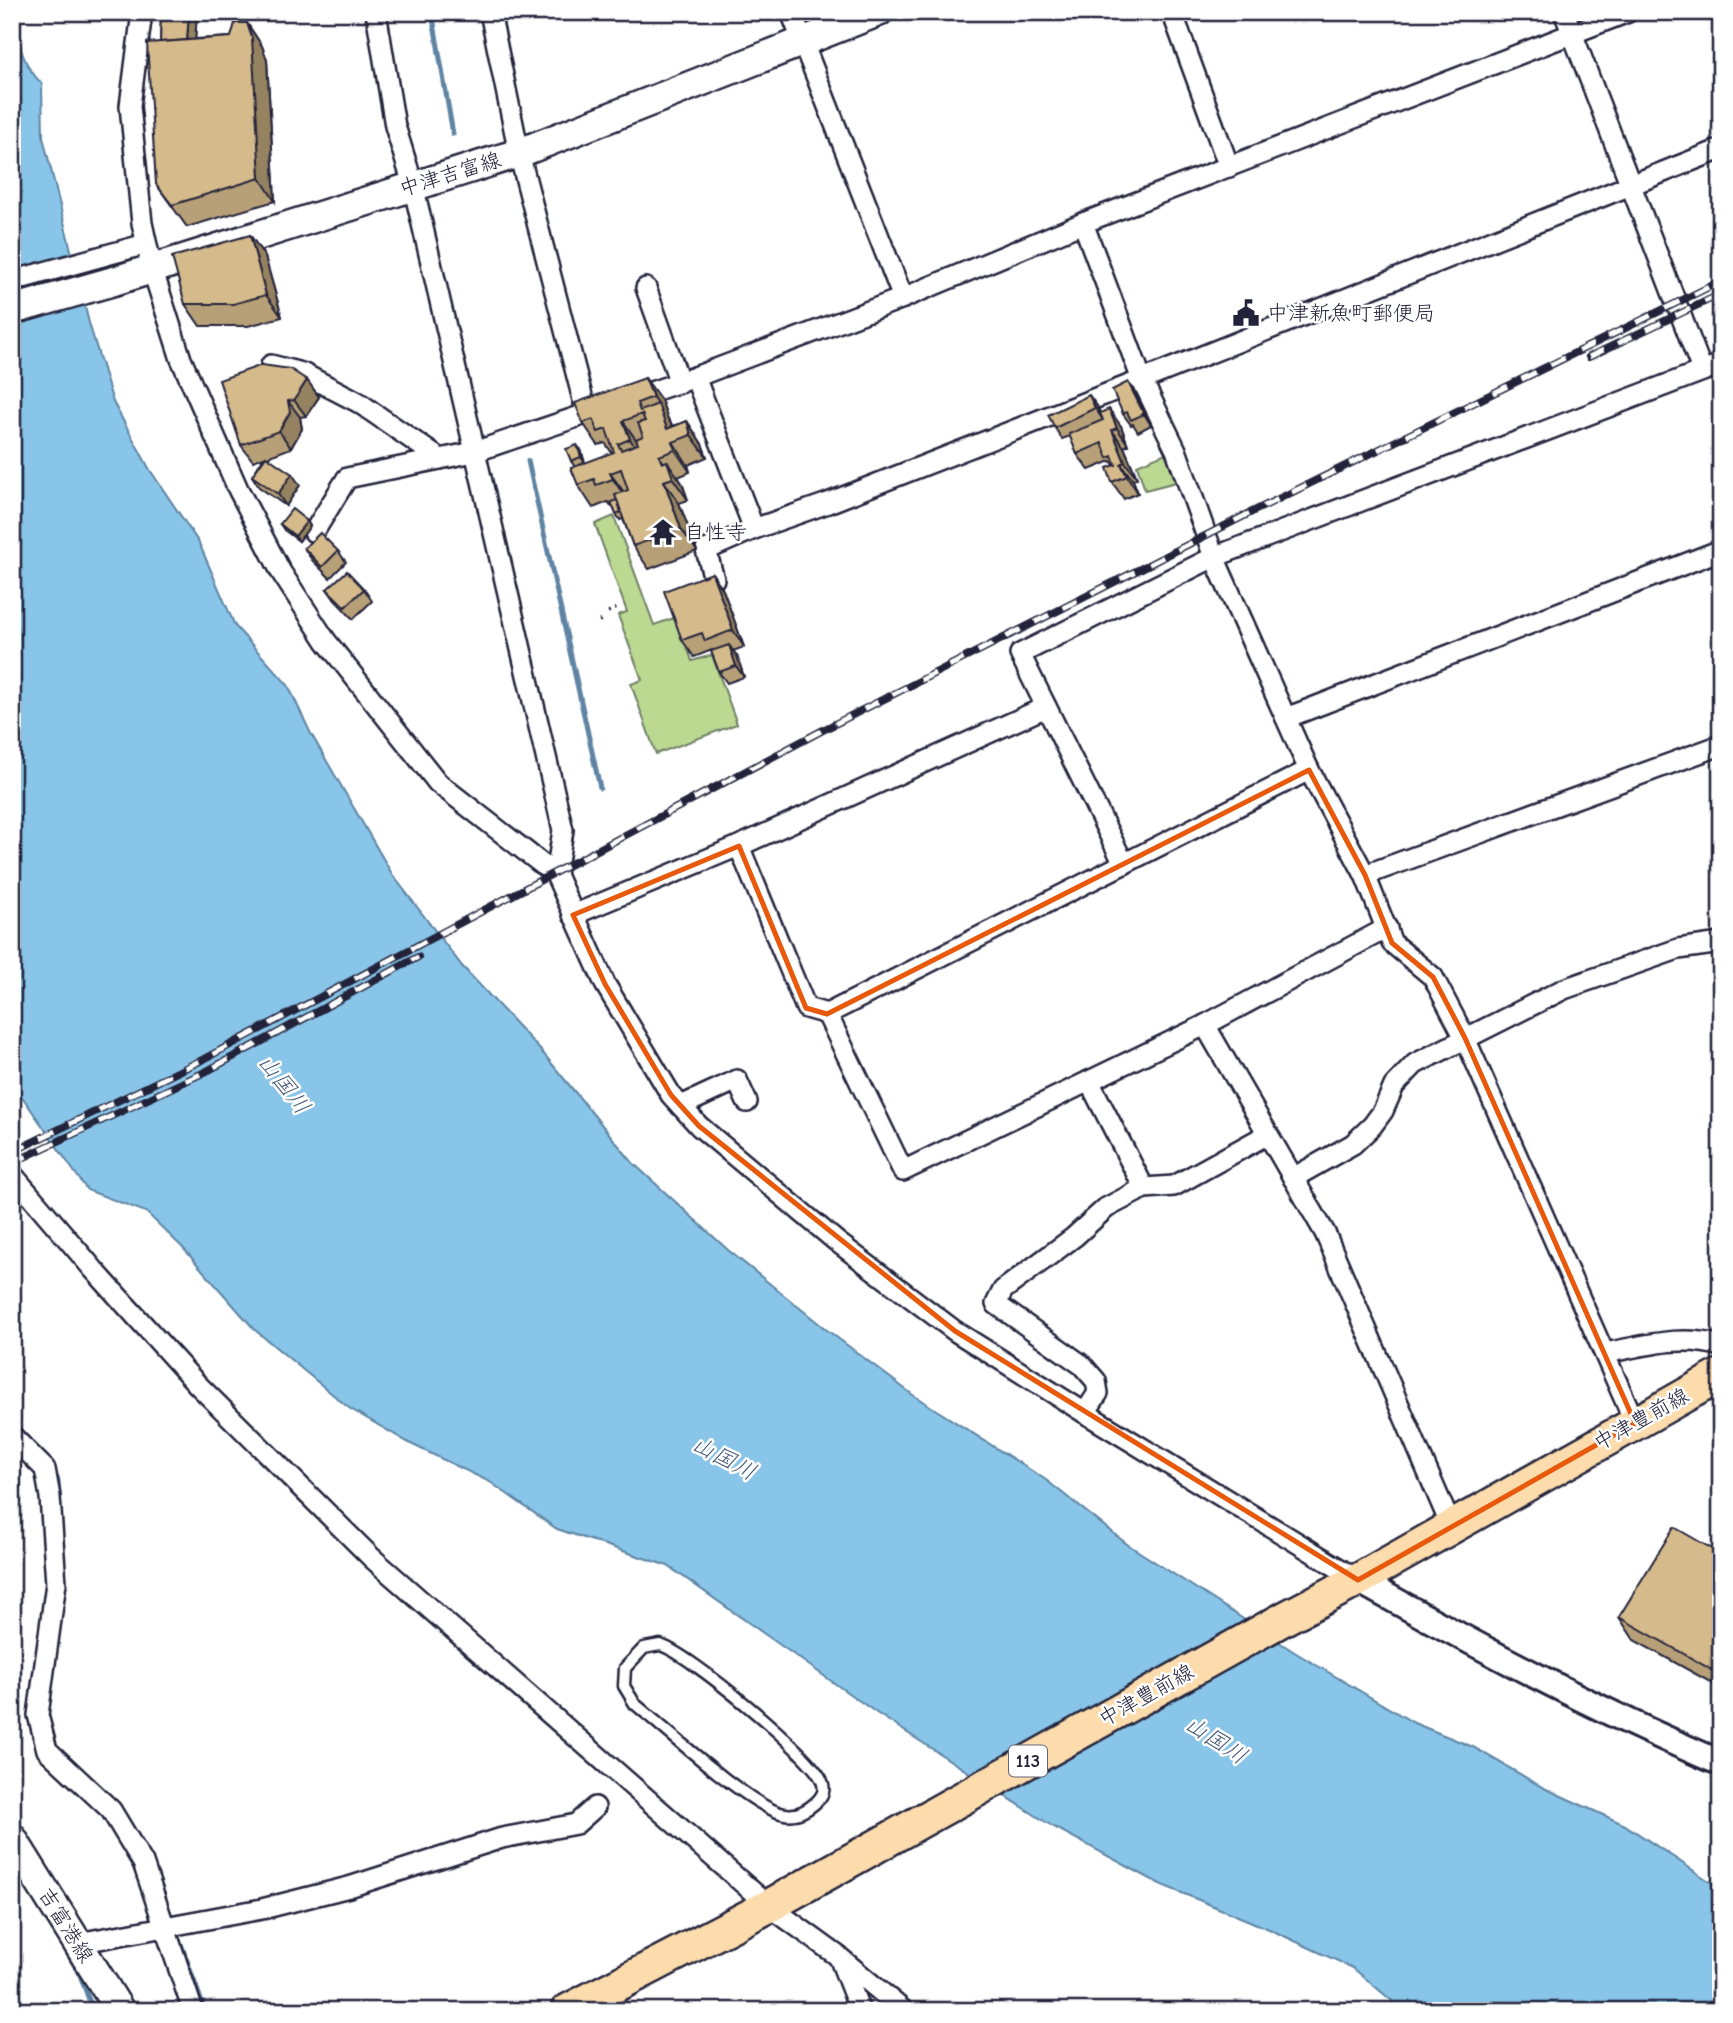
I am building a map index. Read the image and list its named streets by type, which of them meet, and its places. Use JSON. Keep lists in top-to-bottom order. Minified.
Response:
{"streets":{"main road":["中津吉富線","中津豊前線","113","吉富港線"]},"water":["山国川"],"places":{"public building":["中津新魚町郵便局"],"temple":["自性寺"]}}
